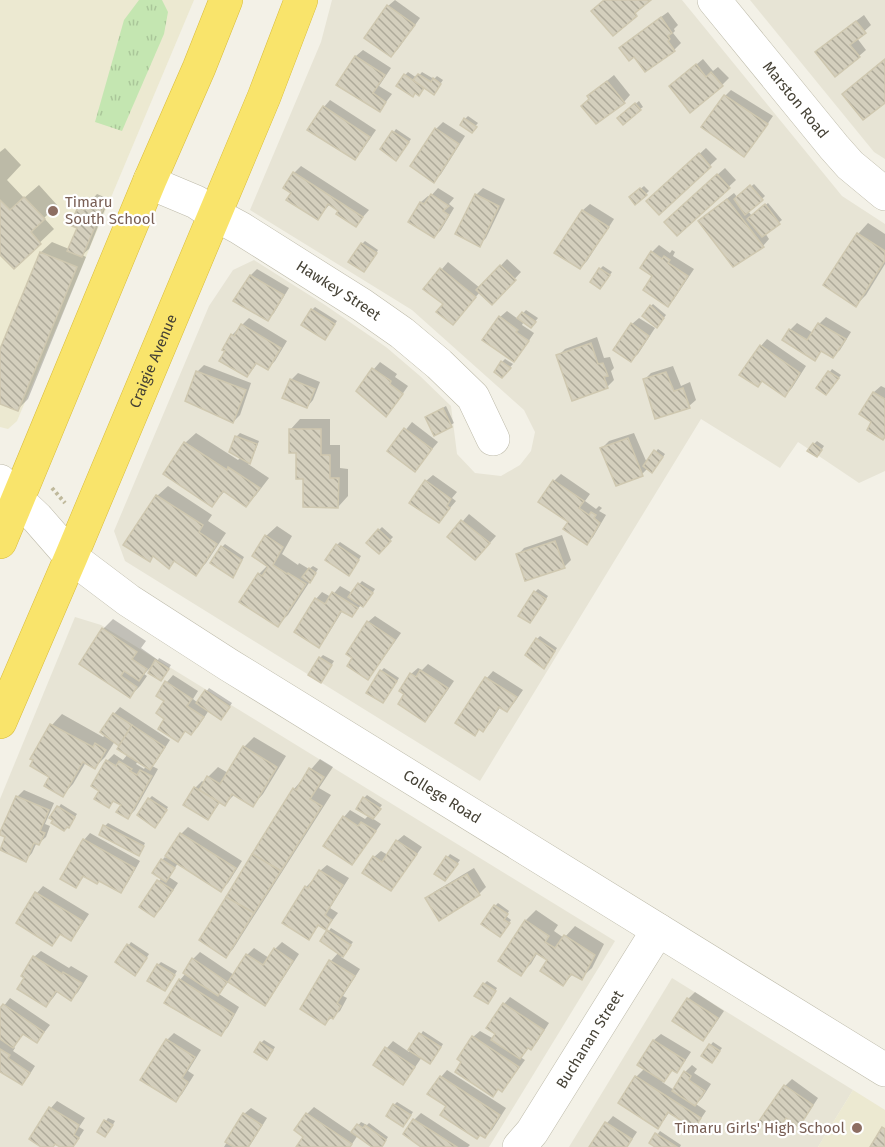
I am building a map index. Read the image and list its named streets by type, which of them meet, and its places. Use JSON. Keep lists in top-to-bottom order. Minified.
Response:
{"streets":{"highway":["Craigie Avenue"],"street":["Marston Road","Hawkey Street","College Road","Buchanan Street"]},"crossings":[["Hawkey Street","Craigie Avenue"],["Craigie Avenue","College Road"],["College Road","Buchanan Street"]],"places":["Timaru South School","Timaru Girls' High School"]}
